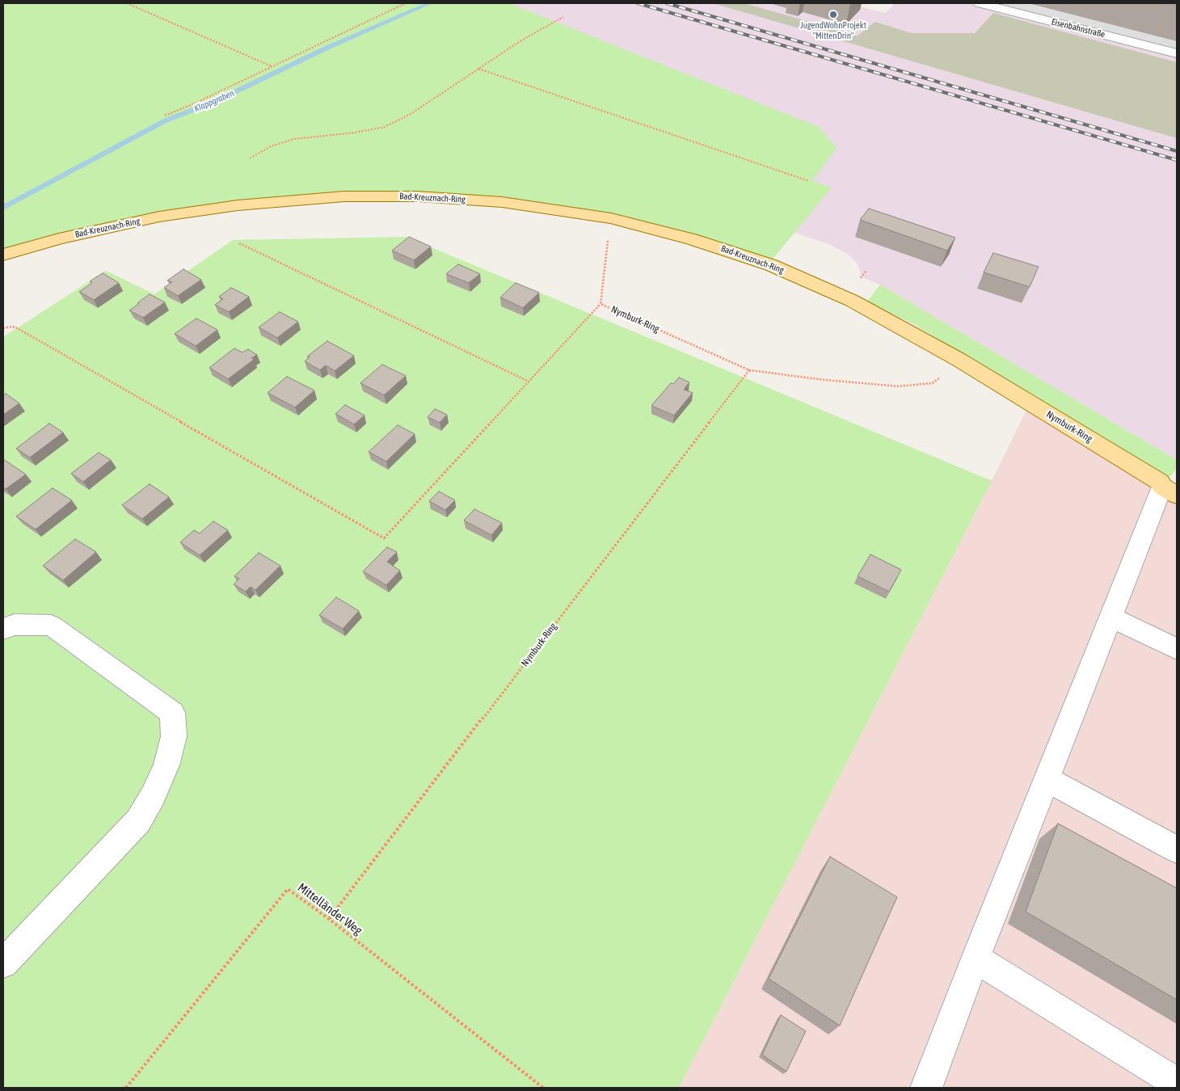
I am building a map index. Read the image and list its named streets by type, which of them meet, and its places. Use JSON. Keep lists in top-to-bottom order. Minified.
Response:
{"streets":{"main road":["Bad-Kreuznach-Ring","Nymburk-Ring"],"street":["Eisenbahnstraße"],"path":["Mittelländer Weg"]},"crossings":[["Bad-Kreuznach-Ring","Nymburk-Ring"],["Nymburk-Ring","Mittelländer Weg"]],"water":["Klappgraben"],"places":["JugendWohnProjekt \"MittenDrin\""]}
